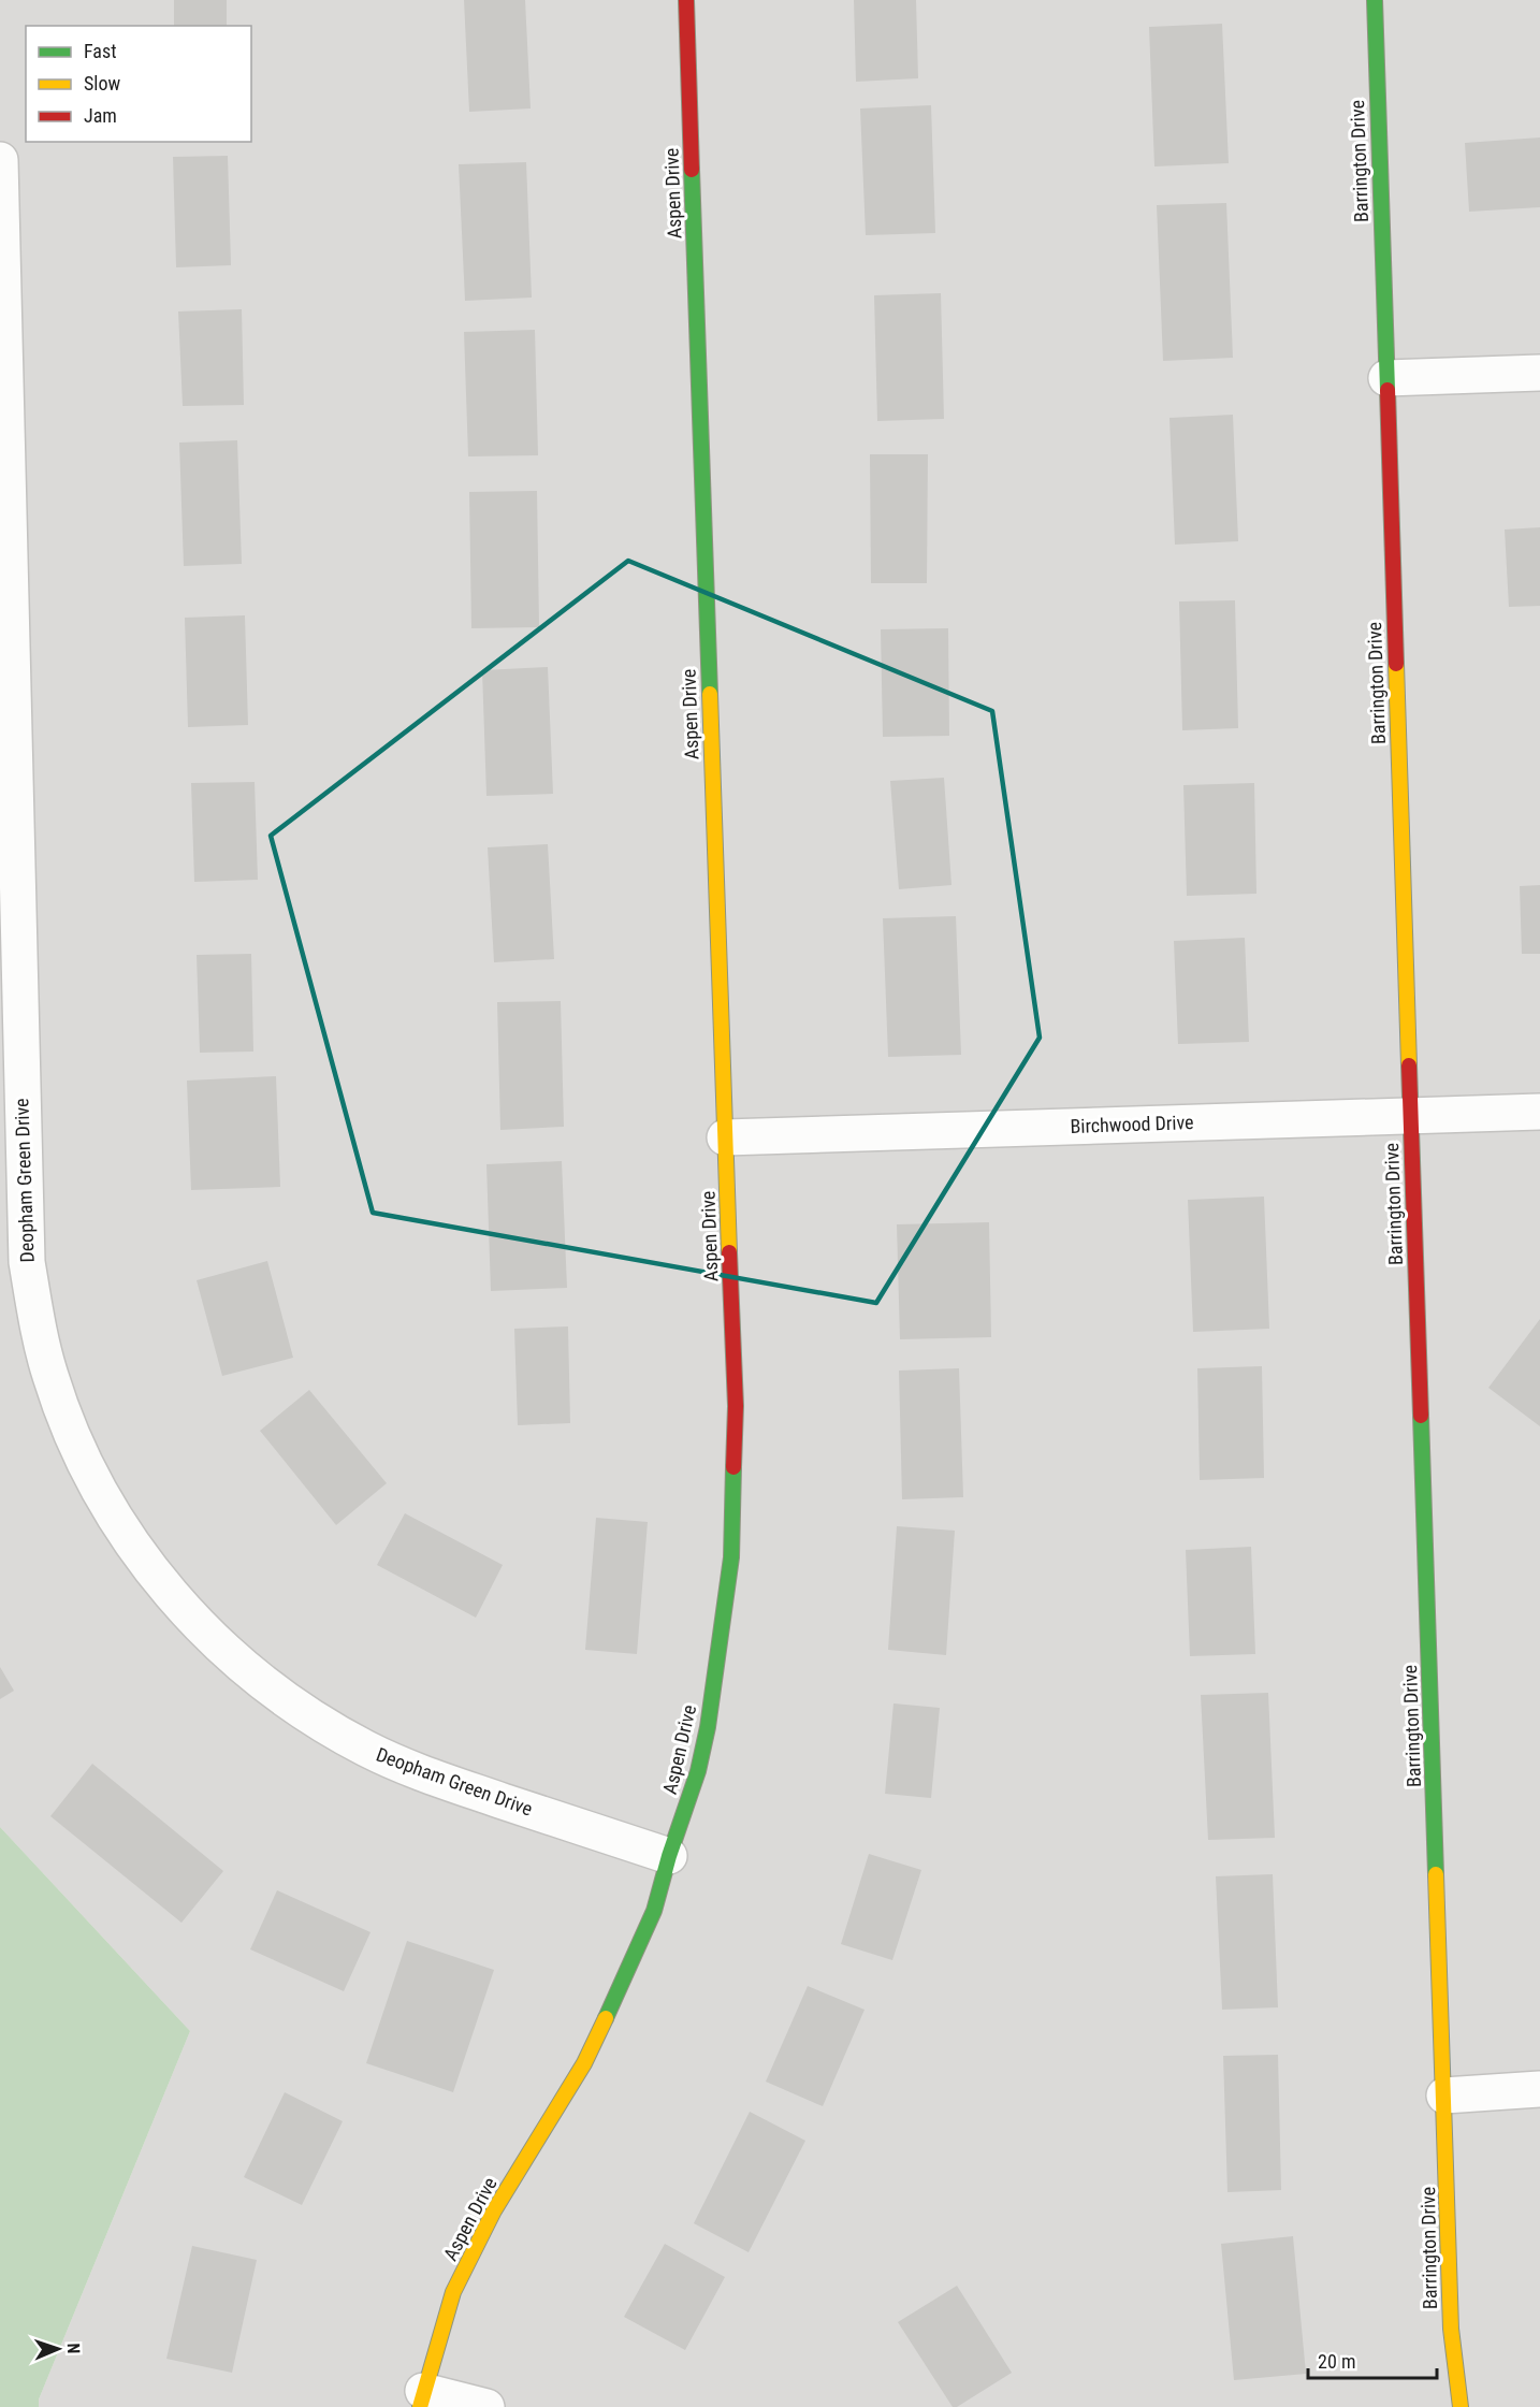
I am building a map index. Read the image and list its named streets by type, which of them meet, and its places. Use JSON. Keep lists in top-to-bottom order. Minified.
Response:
{"streets":{"street":["Barrington Drive","Aspen Drive","Birchwood Drive","Deopham Green Drive"]},"crossings":[["Barrington Drive","Birchwood Drive"],["Aspen Drive","Birchwood Drive"],["Aspen Drive","Deopham Green Drive"]],"legend":["Fast","Slow","Jam"],"scale_bar":"20 m","north":"right"}
